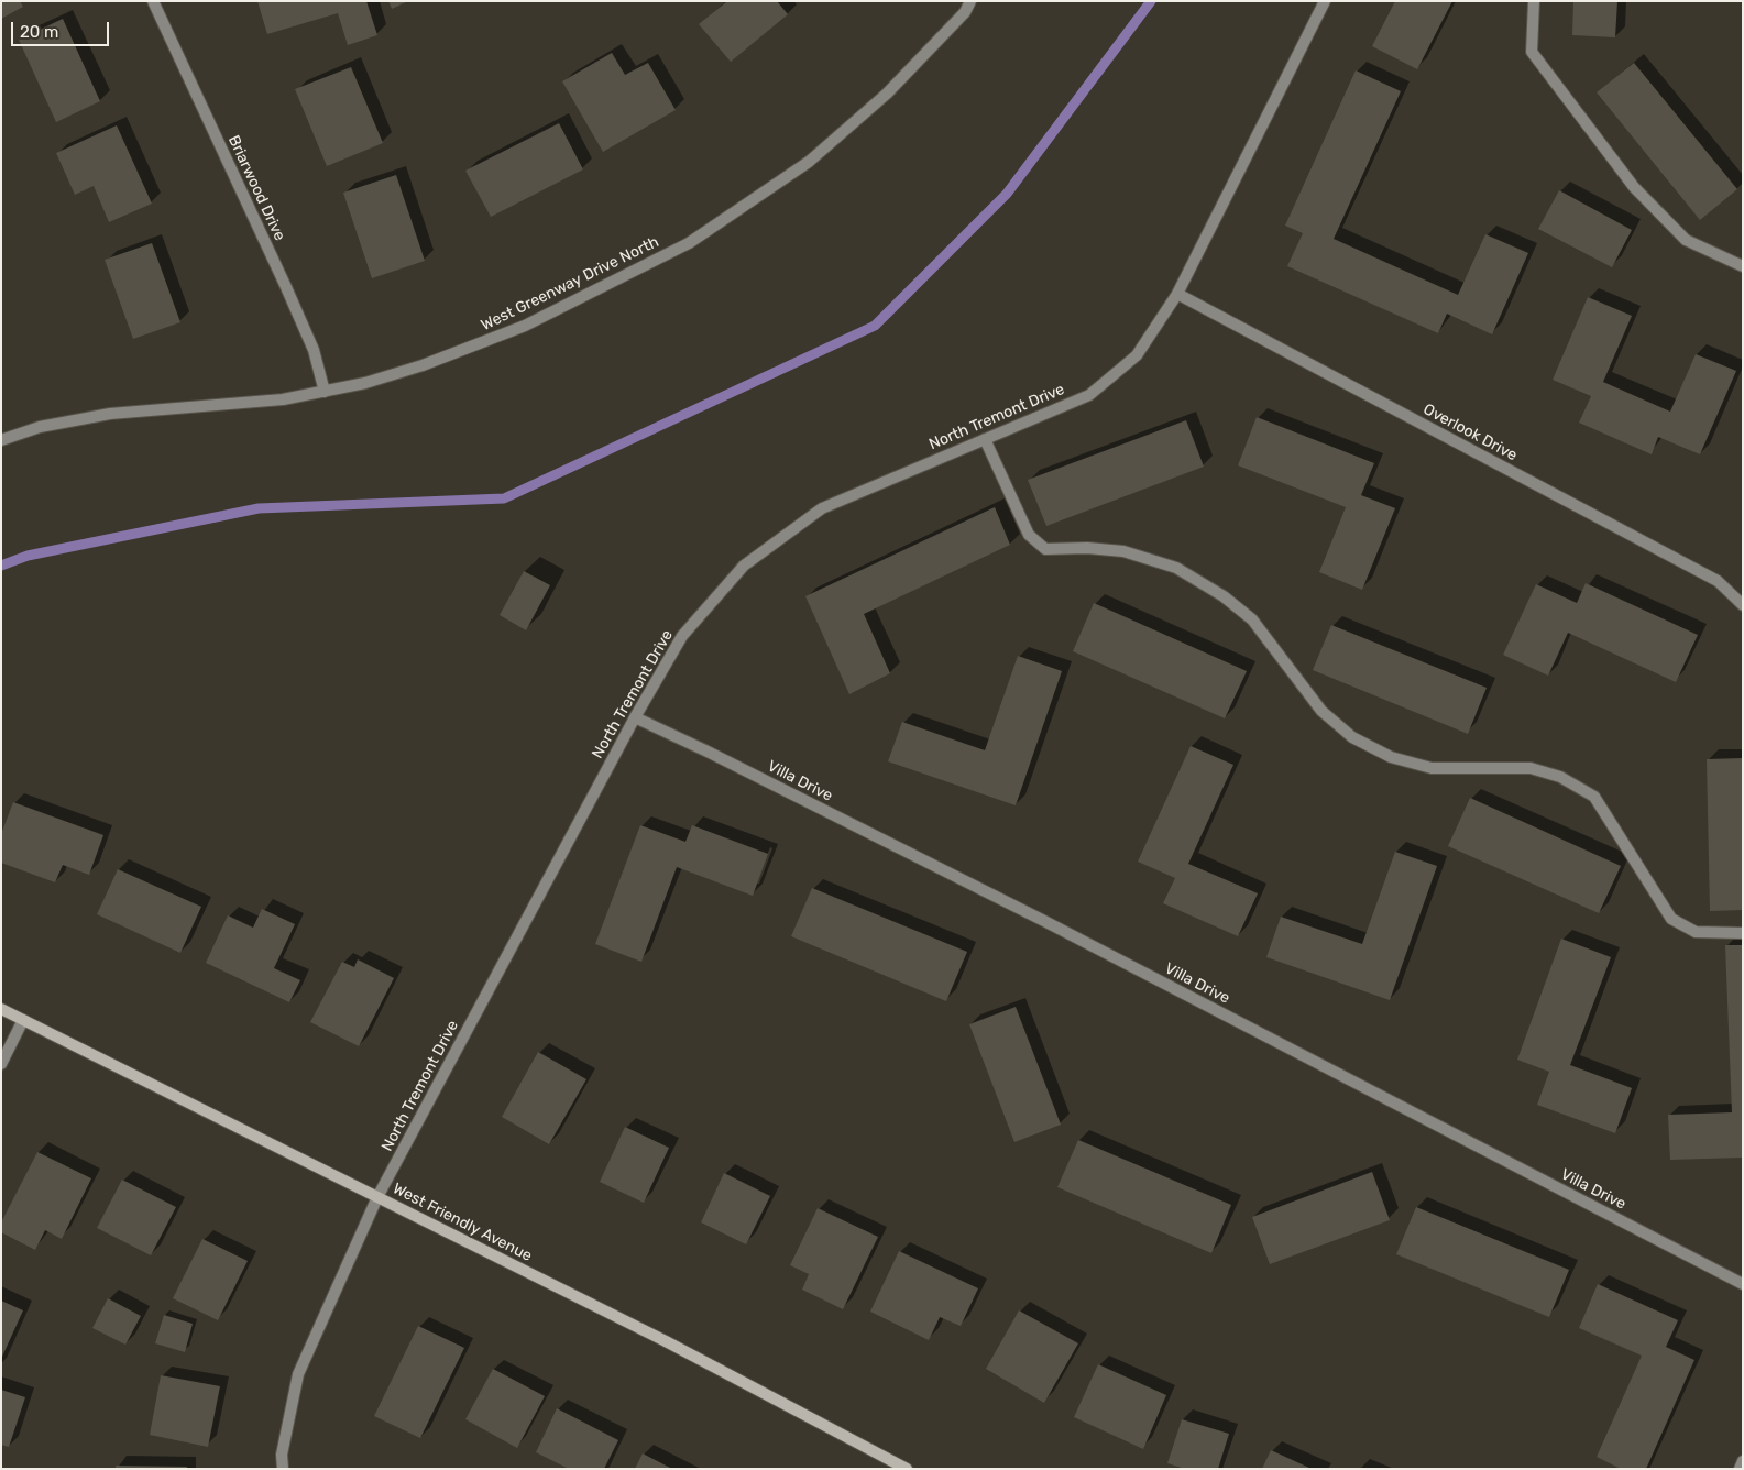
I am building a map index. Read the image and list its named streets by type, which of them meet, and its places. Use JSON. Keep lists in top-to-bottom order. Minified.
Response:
{"streets":{"main road":["West Friendly Avenue"],"street":["Briarwood Drive","West Greenway Drive North","North Tremont Drive","Overlook Drive","Villa Drive"]},"crossings":[["Briarwood Drive","West Greenway Drive North"],["North Tremont Drive","Overlook Drive"],["North Tremont Drive","Villa Drive"],["North Tremont Drive","West Friendly Avenue"]],"scale_bar":"20 m"}
